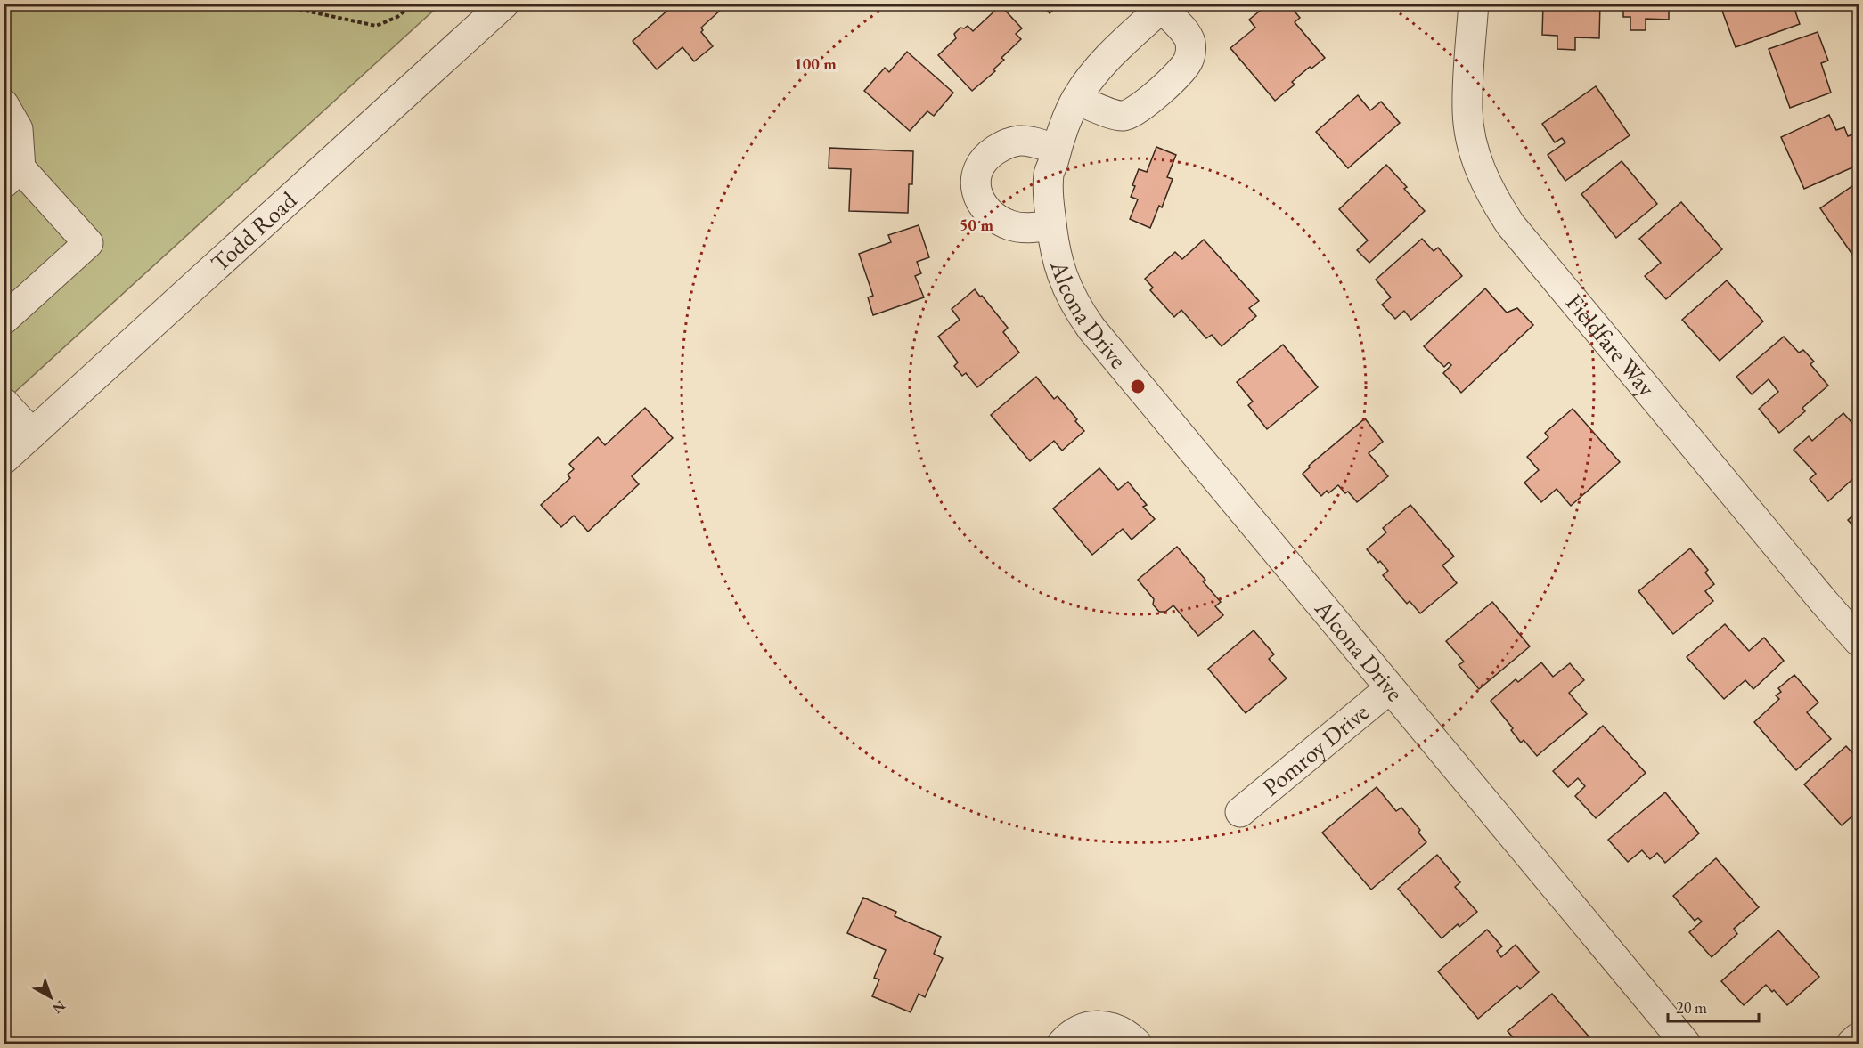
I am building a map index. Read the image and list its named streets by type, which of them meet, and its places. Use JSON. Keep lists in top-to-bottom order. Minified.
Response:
{"streets":{"street":["Todd Road","Alcona Drive","Fieldfare Way","Pomroy Drive"]},"crossings":[["Alcona Drive","Pomroy Drive"]],"scale_bar":"20 m","north":"bottom right","rings":["100 m","50 m"]}
